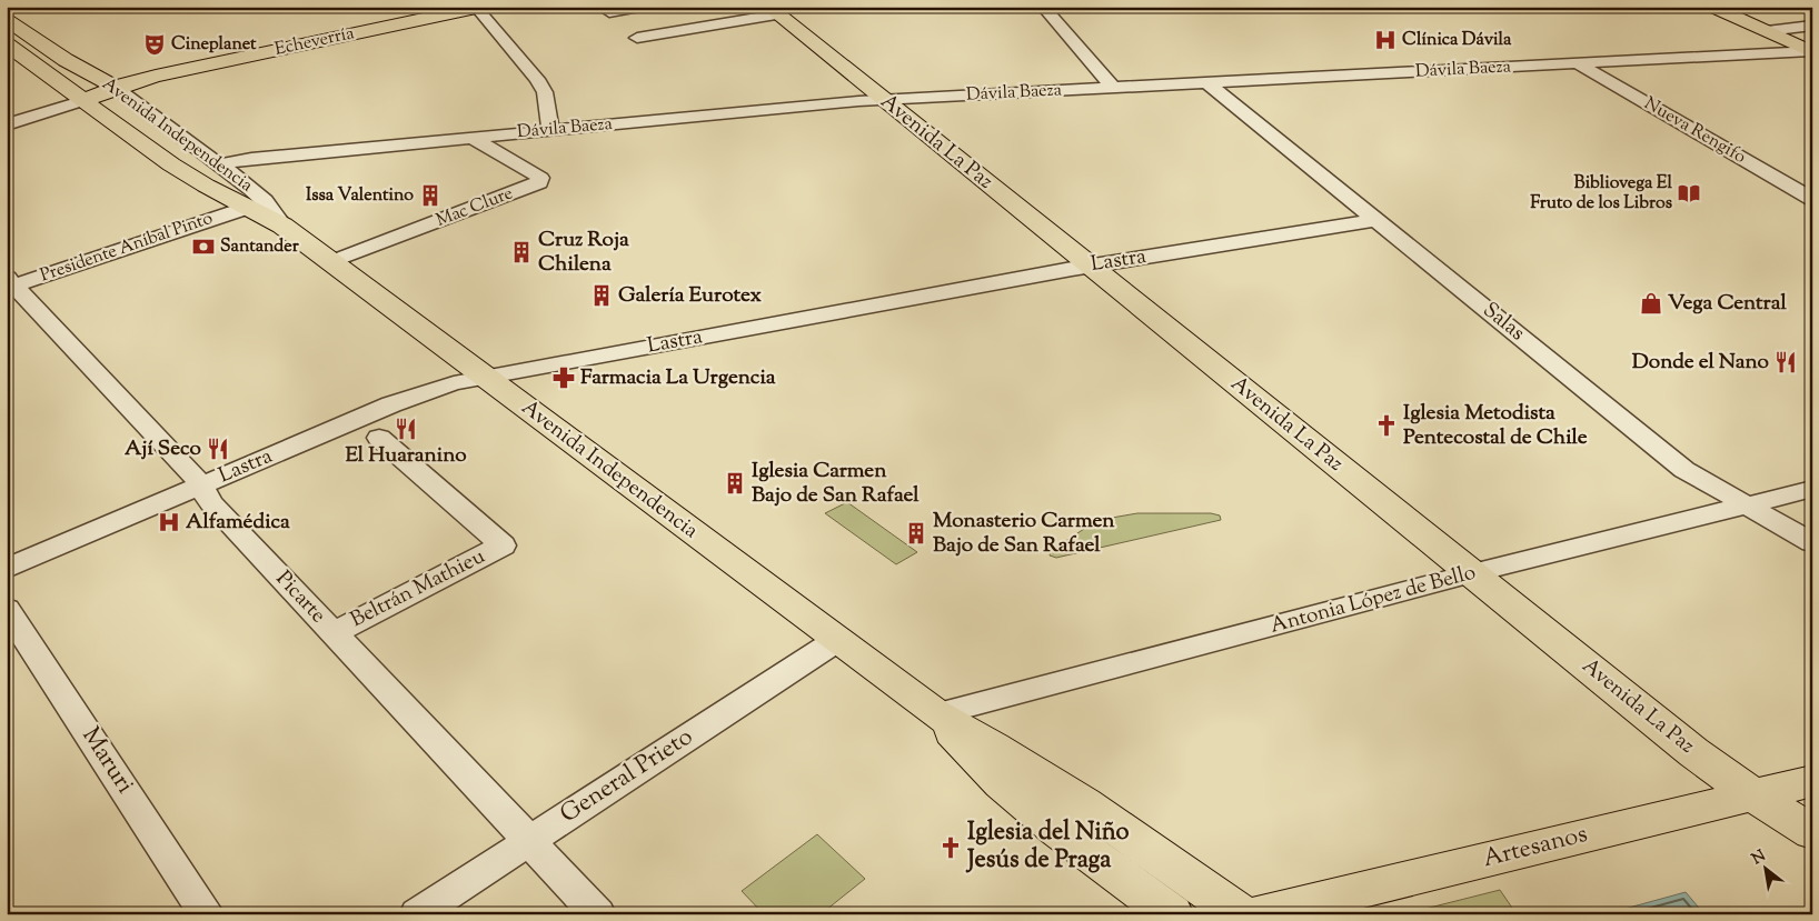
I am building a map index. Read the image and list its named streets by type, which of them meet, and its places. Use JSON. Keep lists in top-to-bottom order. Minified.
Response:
{"streets":{"main road":["Echeverría","Avenida Independencia","Avenida La Paz","Artesanos"],"street":["Dávila Baeza","Nueva Rengifo","Mac Clure","Presidente Aníbal Pinto","Lastra","Salas","Beltrán Mathieu","Picarte","Antonia López de Bello","Maruri","General Prieto"]},"crossings":[["Echeverría","Avenida Independencia"],["Dávila Baeza","Nueva Rengifo"],["Dávila Baeza","Avenida Independencia"],["Dávila Baeza","Avenida La Paz"],["Dávila Baeza","Mac Clure"],["Dávila Baeza","Salas"],["Avenida Independencia","Mac Clure"],["Avenida Independencia","Presidente Aníbal Pinto"],["Avenida Independencia","Lastra"],["Avenida Independencia","Antonia López de Bello"],["Avenida Independencia","General Prieto"],["Avenida La Paz","Lastra"],["Avenida La Paz","Antonia López de Bello"],["Avenida La Paz","Artesanos"],["Presidente Aníbal Pinto","Picarte"],["Lastra","Salas"],["Lastra","Picarte"],["Salas","Antonia López de Bello"],["Beltrán Mathieu","Picarte"],["Picarte","General Prieto"]],"places":{"hospital":["Clínica Dávila","Alfamédica"],"theatre":["Cineplanet"],"library":["Bibliovega El Fruto de los Libros"],"building":["Issa Valentino","Cruz Roja Chilena","Galería Eurotex","Iglesia Carmen Bajo de San Rafael","Monasterio Carmen Bajo de San Rafael"],"bank":["Santander"],"shop":["Vega Central"],"restaurant":["Donde el Nano","El Huaranino","Ají Seco"],"pharmacy":["Farmacia La Urgencia"],"church":["Iglesia Metodista Pentecostal de Chile","Iglesia del Niño Jesús de Praga"]},"north":"top left"}
